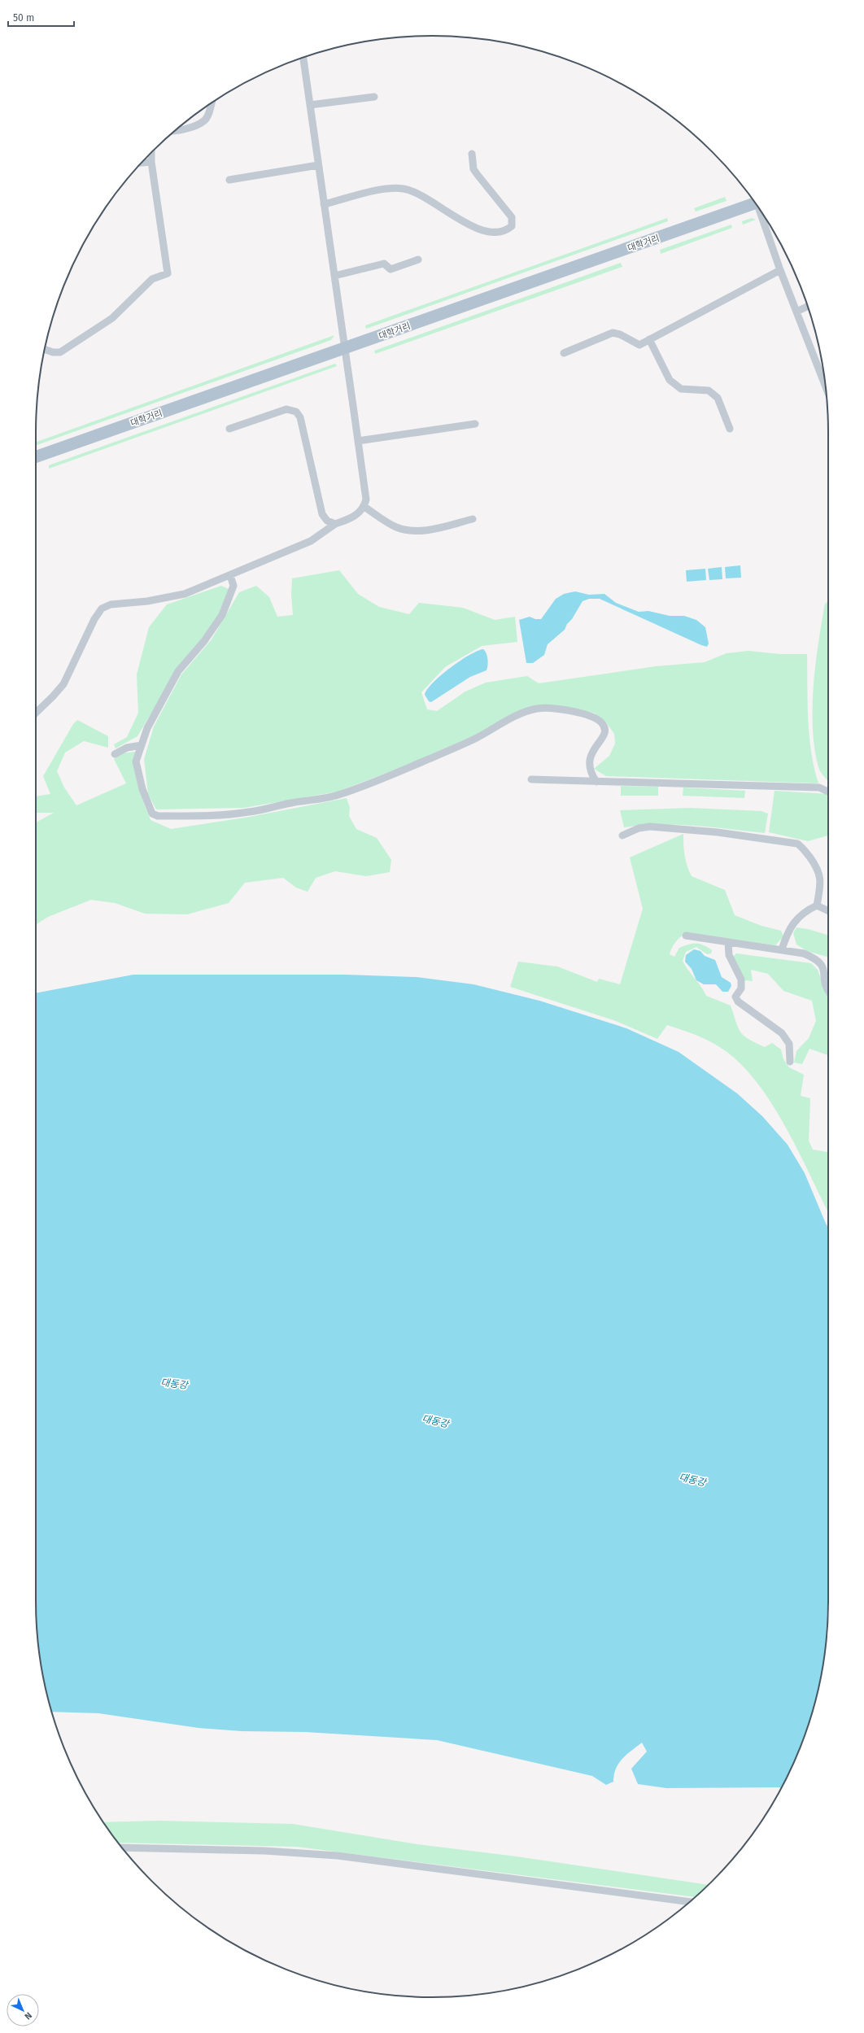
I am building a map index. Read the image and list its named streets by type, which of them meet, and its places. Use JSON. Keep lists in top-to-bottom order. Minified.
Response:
{"streets":{"main road":["대학거리"]},"water":["대동강"],"scale_bar":"50 m","north":"bottom right"}
